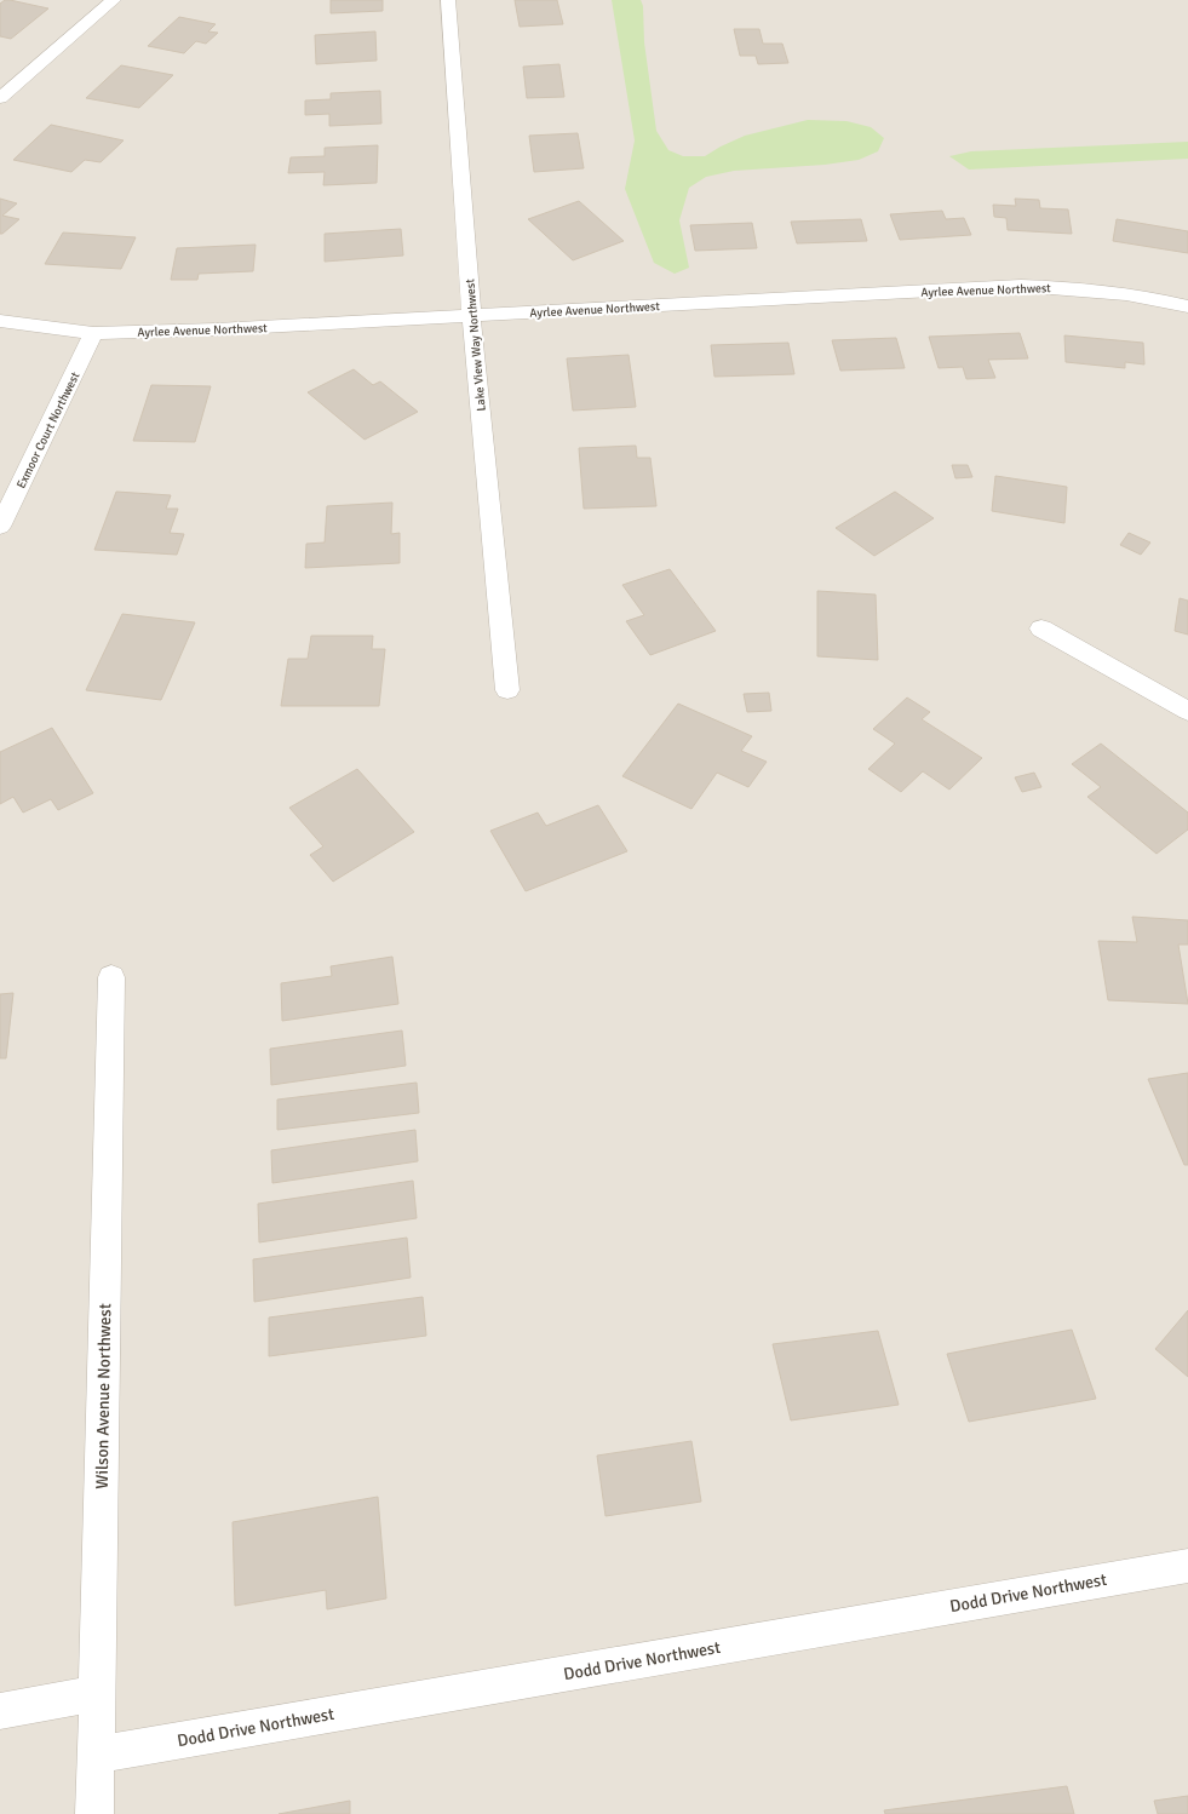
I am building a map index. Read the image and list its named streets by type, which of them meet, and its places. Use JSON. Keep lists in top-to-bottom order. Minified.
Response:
{"streets":{"street":["Ayrlee Avenue Northwest","Lake View Way Northwest","Exmoor Court Northwest","Wilson Avenue Northwest","Dodd Drive Northwest"]},"crossings":[["Ayrlee Avenue Northwest","Lake View Way Northwest"],["Ayrlee Avenue Northwest","Exmoor Court Northwest"],["Wilson Avenue Northwest","Dodd Drive Northwest"]]}
